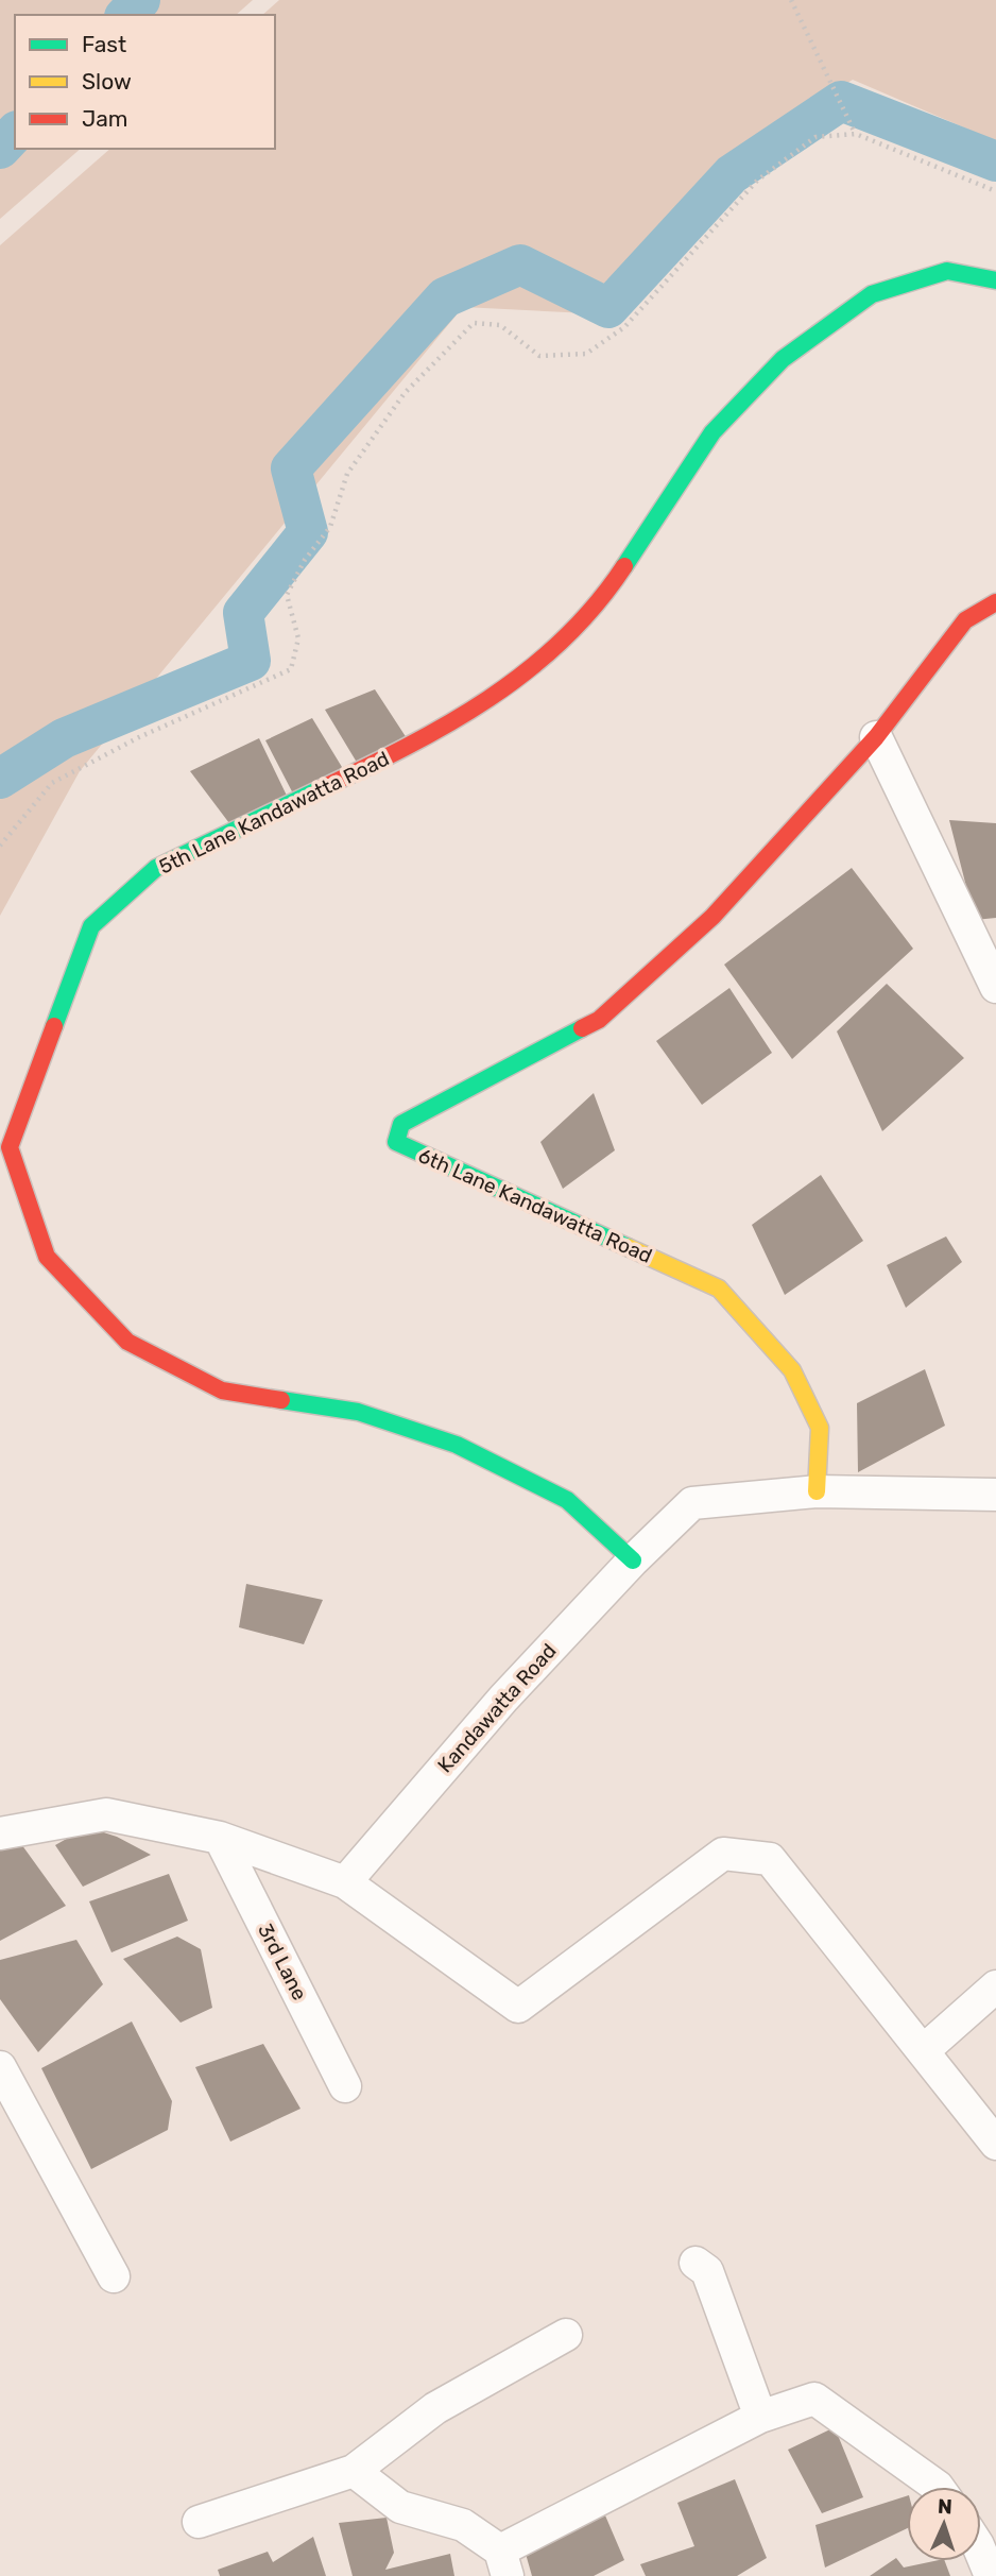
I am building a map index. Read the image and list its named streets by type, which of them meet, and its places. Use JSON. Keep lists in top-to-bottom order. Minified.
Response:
{"streets":{"street":["5th Lane Kandawatta Road","6th Lane Kandawatta Road","Kandawatta Road","3rd Lane"]},"crossings":[["5th Lane Kandawatta Road","Kandawatta Road"],["6th Lane Kandawatta Road","Kandawatta Road"]],"legend":["Fast","Slow","Jam"],"north":"top"}
